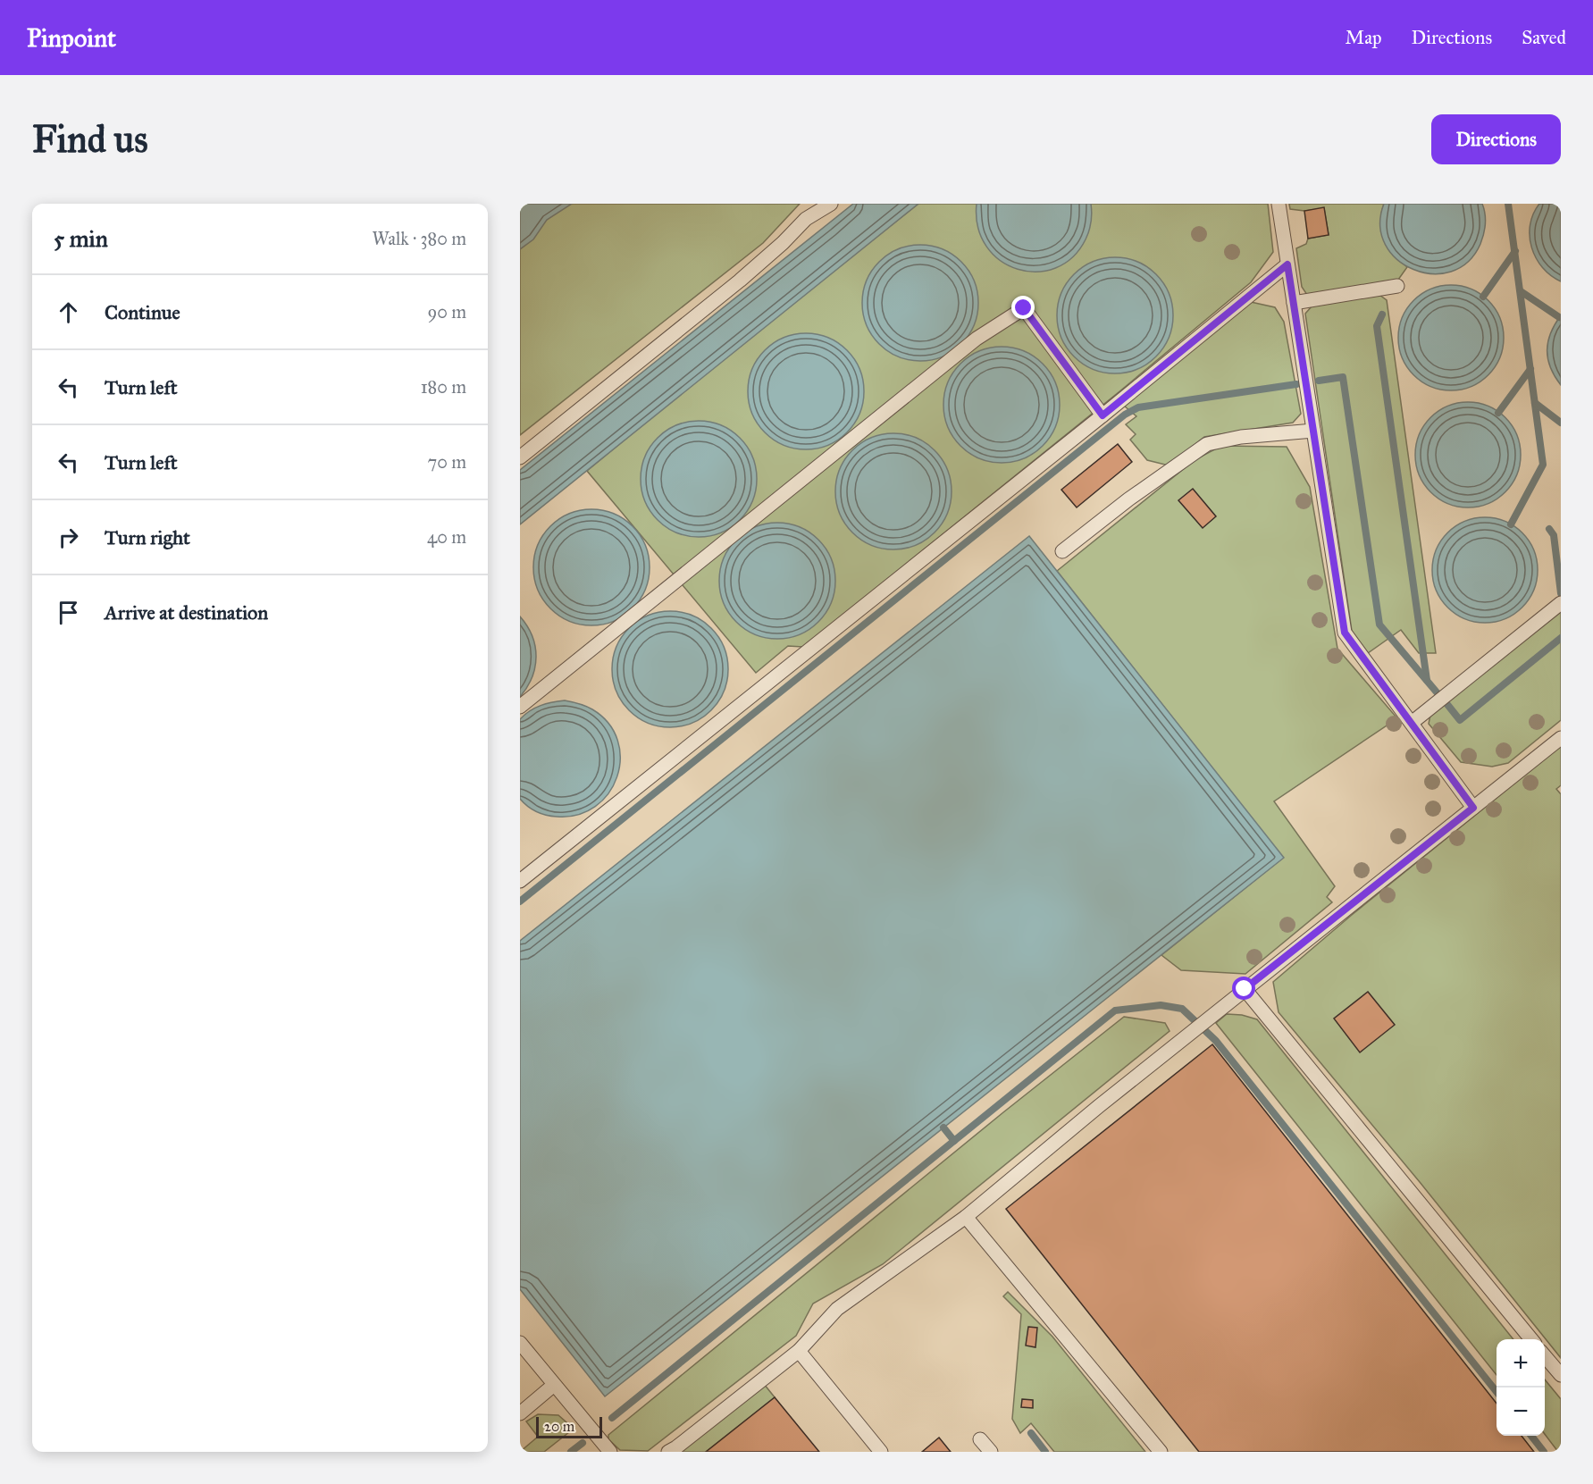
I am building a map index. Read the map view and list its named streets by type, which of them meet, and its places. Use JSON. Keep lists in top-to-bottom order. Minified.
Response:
{"scale_bar":"20 m","page":{"header":"Pinpoint","nav":["Map","Directions","Saved"],"buttons":"Directions","title":"Find us","heading":["5 min","Walk · 380 m"],"list":[["Continue","90 m"],["Turn left","180 m"],["Turn left","70 m"],["Turn right","40 m"],"Arrive at destination"],"map_buttons":["+","−"],"scale":"20 m"}}
